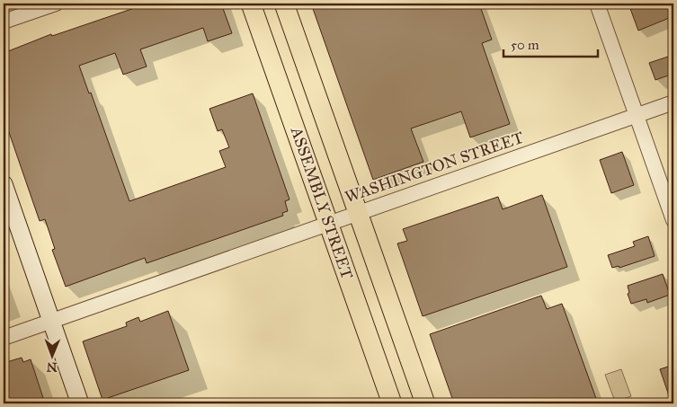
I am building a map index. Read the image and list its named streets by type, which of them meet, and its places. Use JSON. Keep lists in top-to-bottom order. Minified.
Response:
{"streets":{"main road":["ASSEMBLY STREET"],"street":["WASHINGTON STREET"]},"crossings":[["WASHINGTON STREET","ASSEMBLY STREET"]],"scale_bar":"50 m","north":"bottom"}
